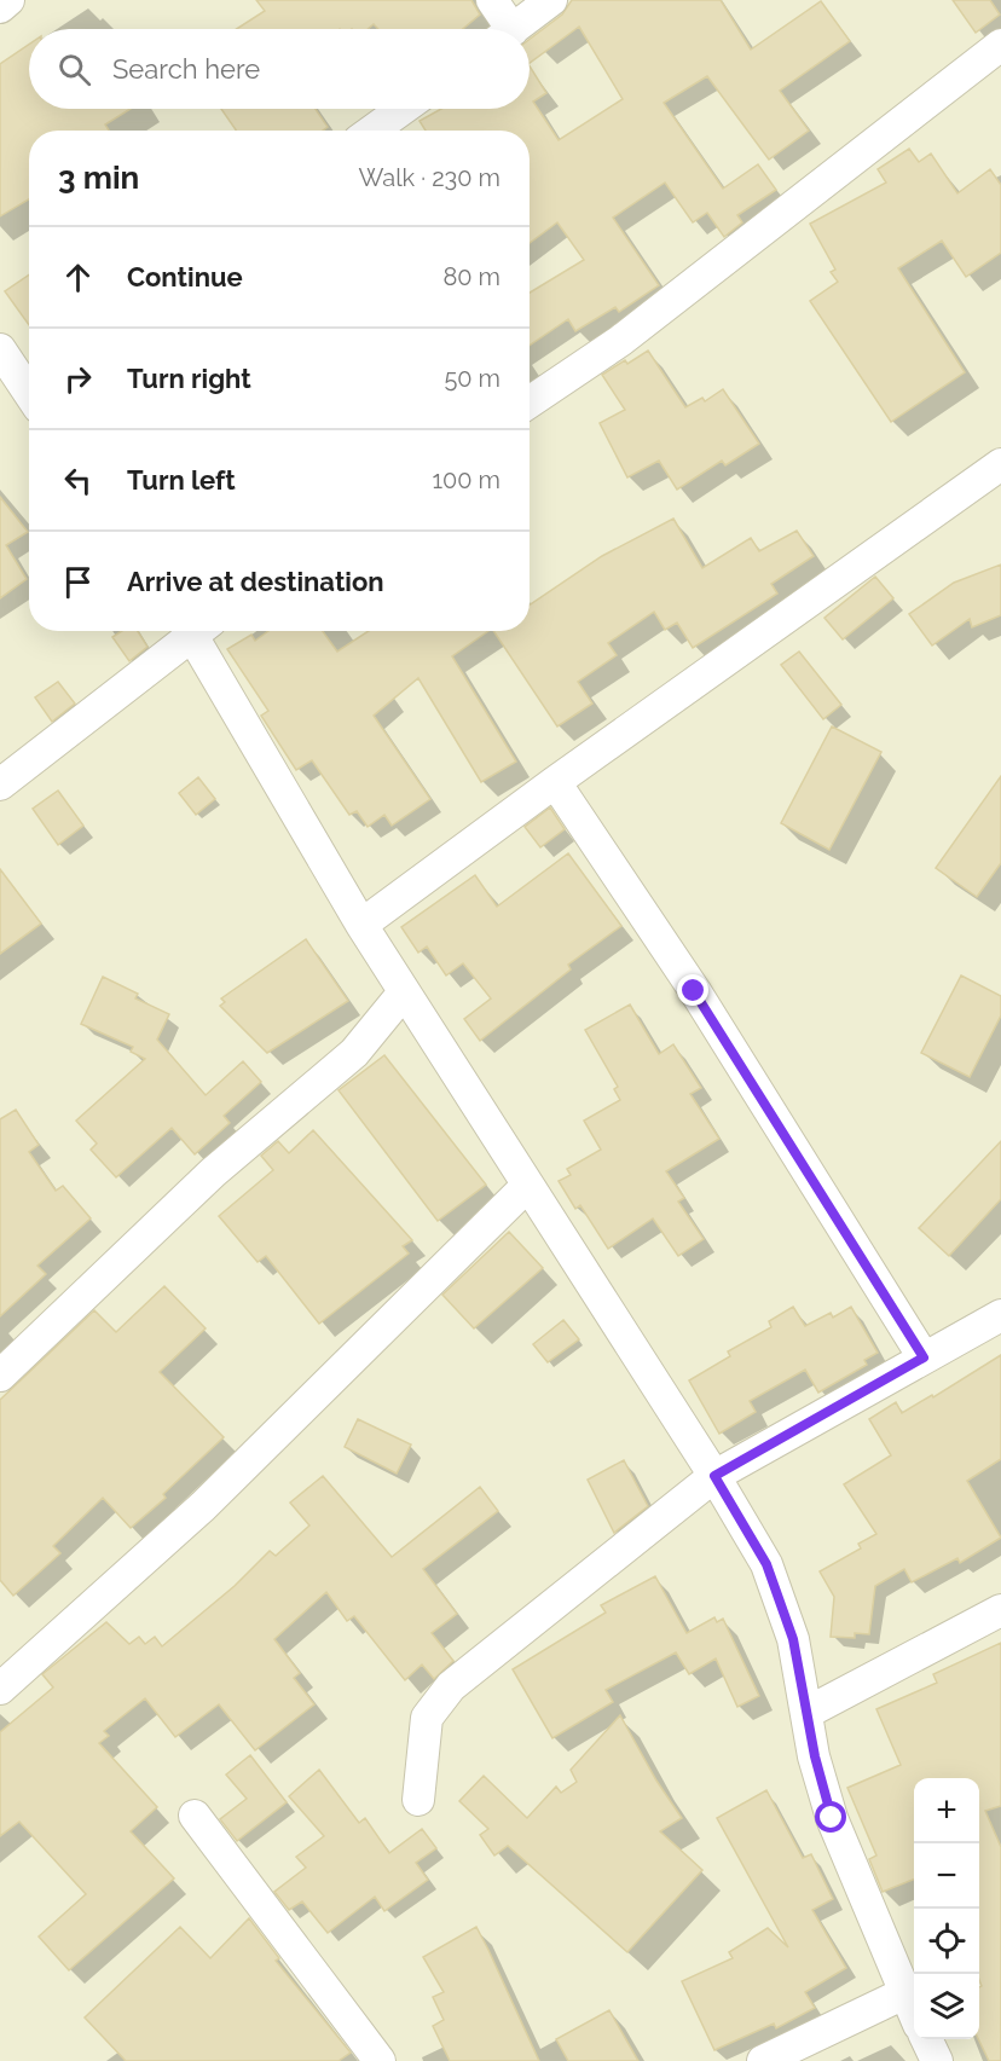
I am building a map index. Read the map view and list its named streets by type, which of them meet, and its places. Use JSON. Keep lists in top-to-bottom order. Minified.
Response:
{"page":{"search":"Search here","heading":["3 min","Walk · 230 m"],"list":[["Continue","80 m"],["Turn right","50 m"],["Turn left","100 m"],"Arrive at destination"],"map_buttons":["+","−"]}}
